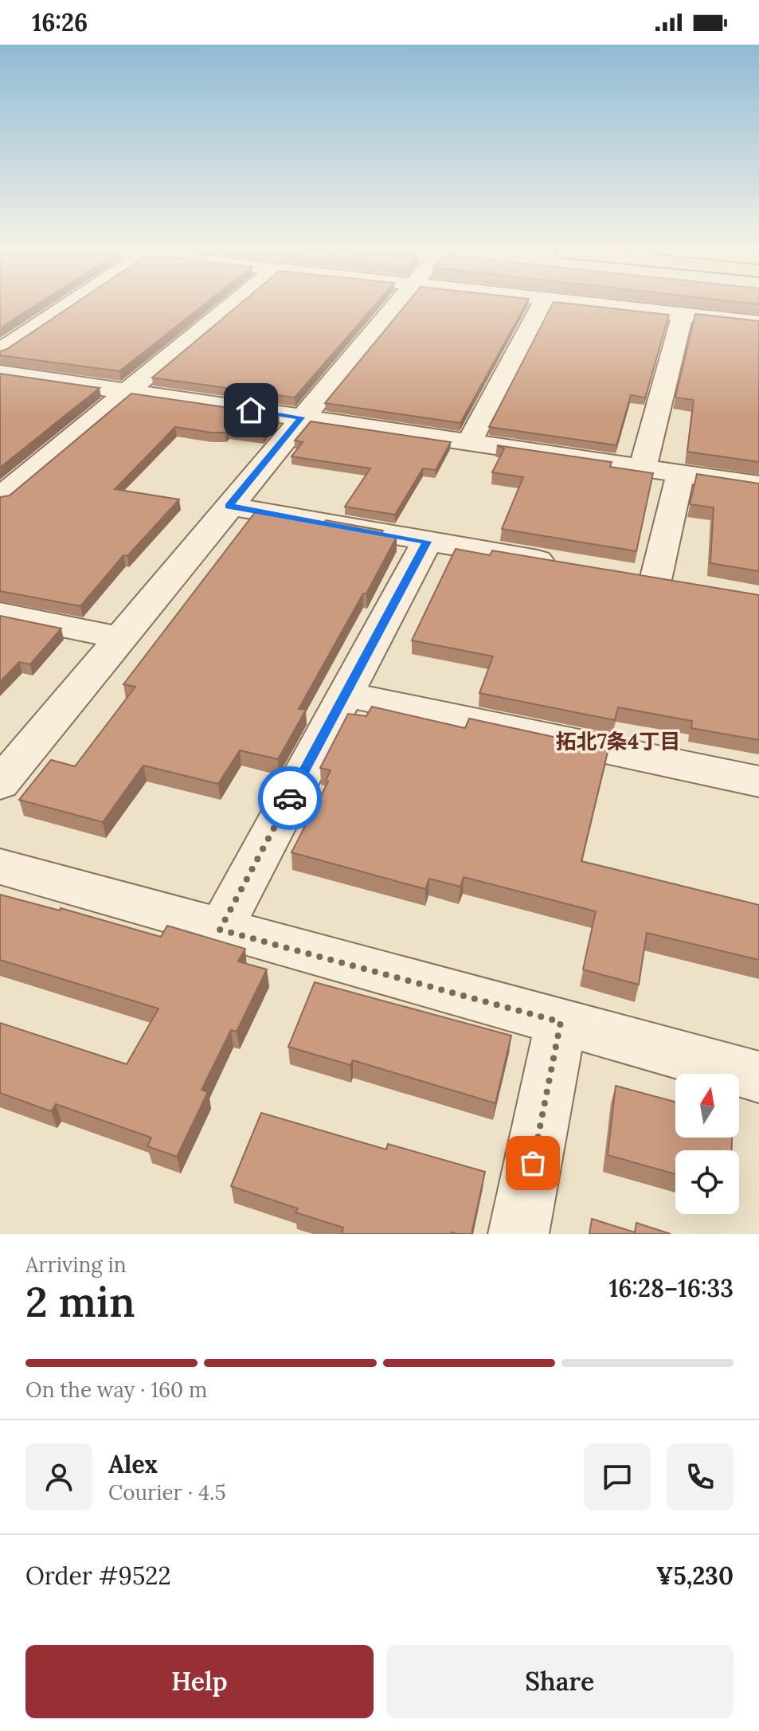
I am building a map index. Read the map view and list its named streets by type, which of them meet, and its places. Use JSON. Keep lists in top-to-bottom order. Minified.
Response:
{"districts":["拓北7条4丁目"],"north":"top","page":{"status":"16:26","heading":["2 min","Arriving in","16:28–16:33"],"panel":["Alex","Courier · 4.5","Order #9522","¥5,230"],"bar":"On the way · 160 m","buttons":["Help","Share"]}}
